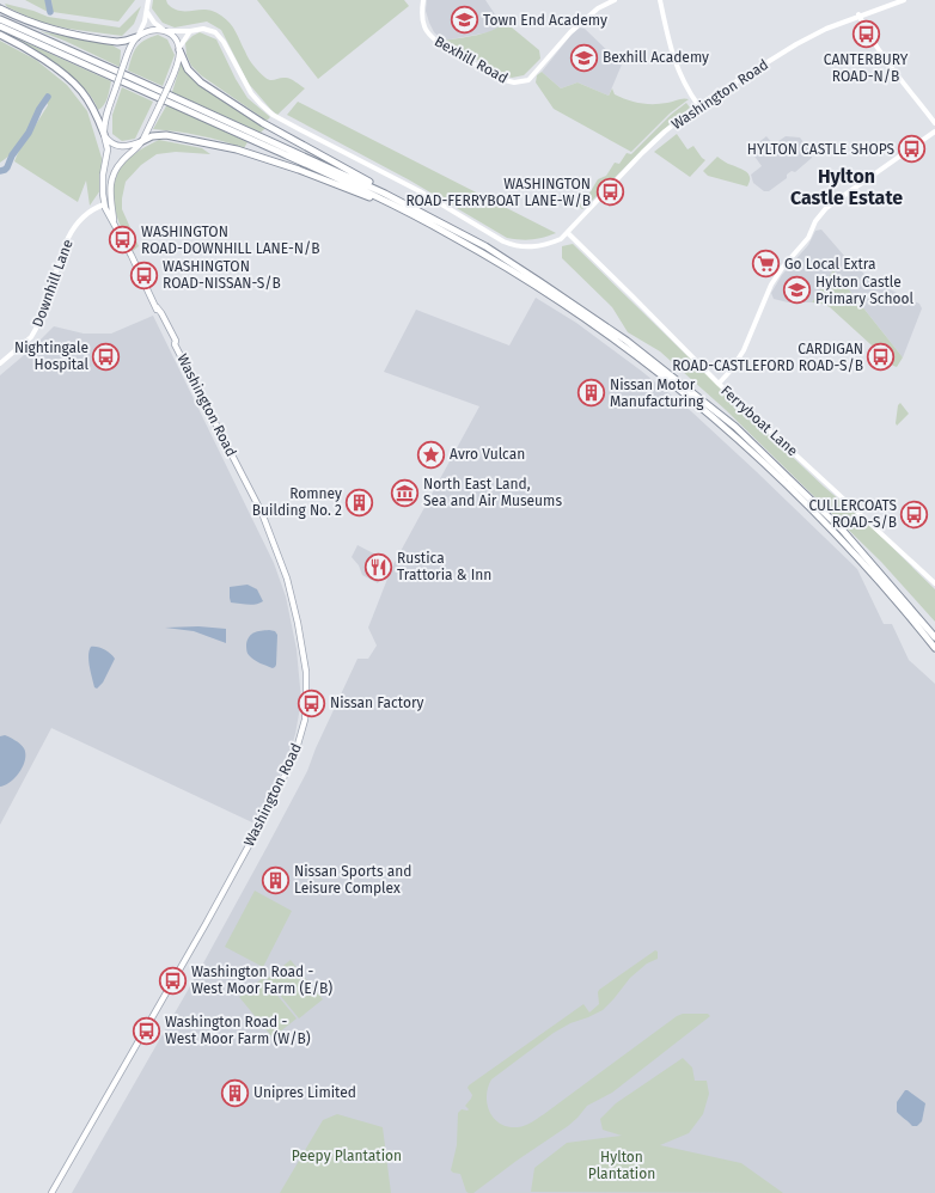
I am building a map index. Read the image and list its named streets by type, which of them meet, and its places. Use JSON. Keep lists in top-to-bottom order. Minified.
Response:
{"streets":{"main road":["Washington Road"],"street":["Bexhill Road","Downhill Lane","Ferryboat Lane"]},"crossings":[["Washington Road","Ferryboat Lane"]],"districts":["Hylton Castle Estate"],"parks":["Peepy Plantation","Hylton Plantation"],"places":{"school or university":["Town End Academy","Bexhill Academy","Hylton Castle Primary School"],"bus stop":["CANTERBURY ROAD-N/B","HYLTON CASTLE SHOPS","WASHINGTON ROAD-FERRYBOAT LANE-W/B","WASHINGTON ROAD-DOWNHILL LANE-N/B","WASHINGTON ROAD-NISSAN-S/B","Nightingale Hospital","CARDIGAN ROAD-CASTLEFORD ROAD-S/B","CULLERCOATS ROAD-S/B","Nissan Factory","Washington Road - West Moor Farm (E/B)","Washington Road - West Moor Farm (W/B)"],"supermarket":["Go Local Extra"],"building":["Nissan Motor Manufacturing","Romney Building No. 2","Nissan Sports and Leisure Complex","Unipres Limited"],"place":["Avro Vulcan"],"museum":["North East Land, Sea and Air Museums"],"restaurant":["Rustica Trattoria & Inn"]}}
